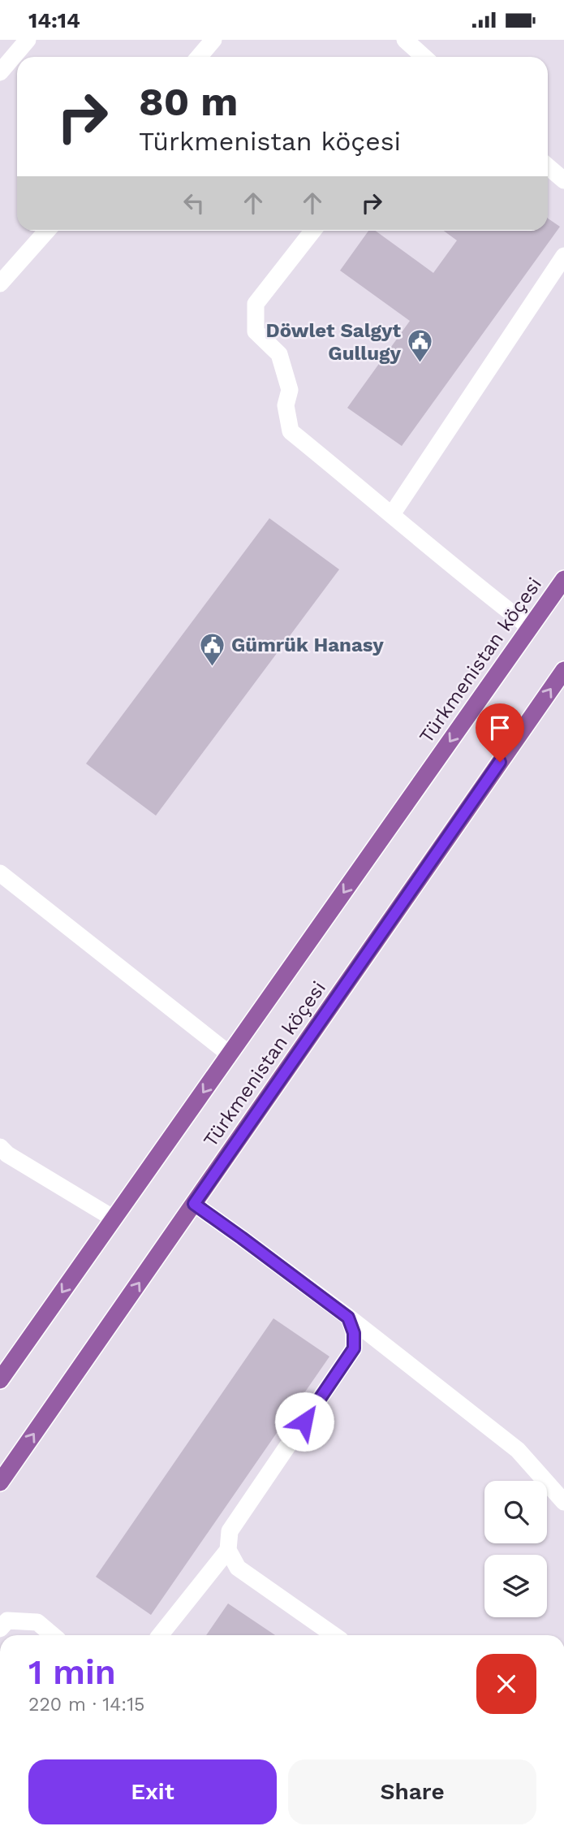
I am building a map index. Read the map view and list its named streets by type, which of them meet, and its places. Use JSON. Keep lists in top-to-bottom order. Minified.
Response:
{"streets":{"main road":["Türkmenistan köçesi"]},"places":{"public building":["Döwlet Salgyt Gullugy","Gümrük Hanasy"]},"page":{"status":"14:14","turn":["80 m","Türkmenistan köçesi"],"heading":["1 min","220 m · 14:15"],"buttons":["Exit","Share"]}}
